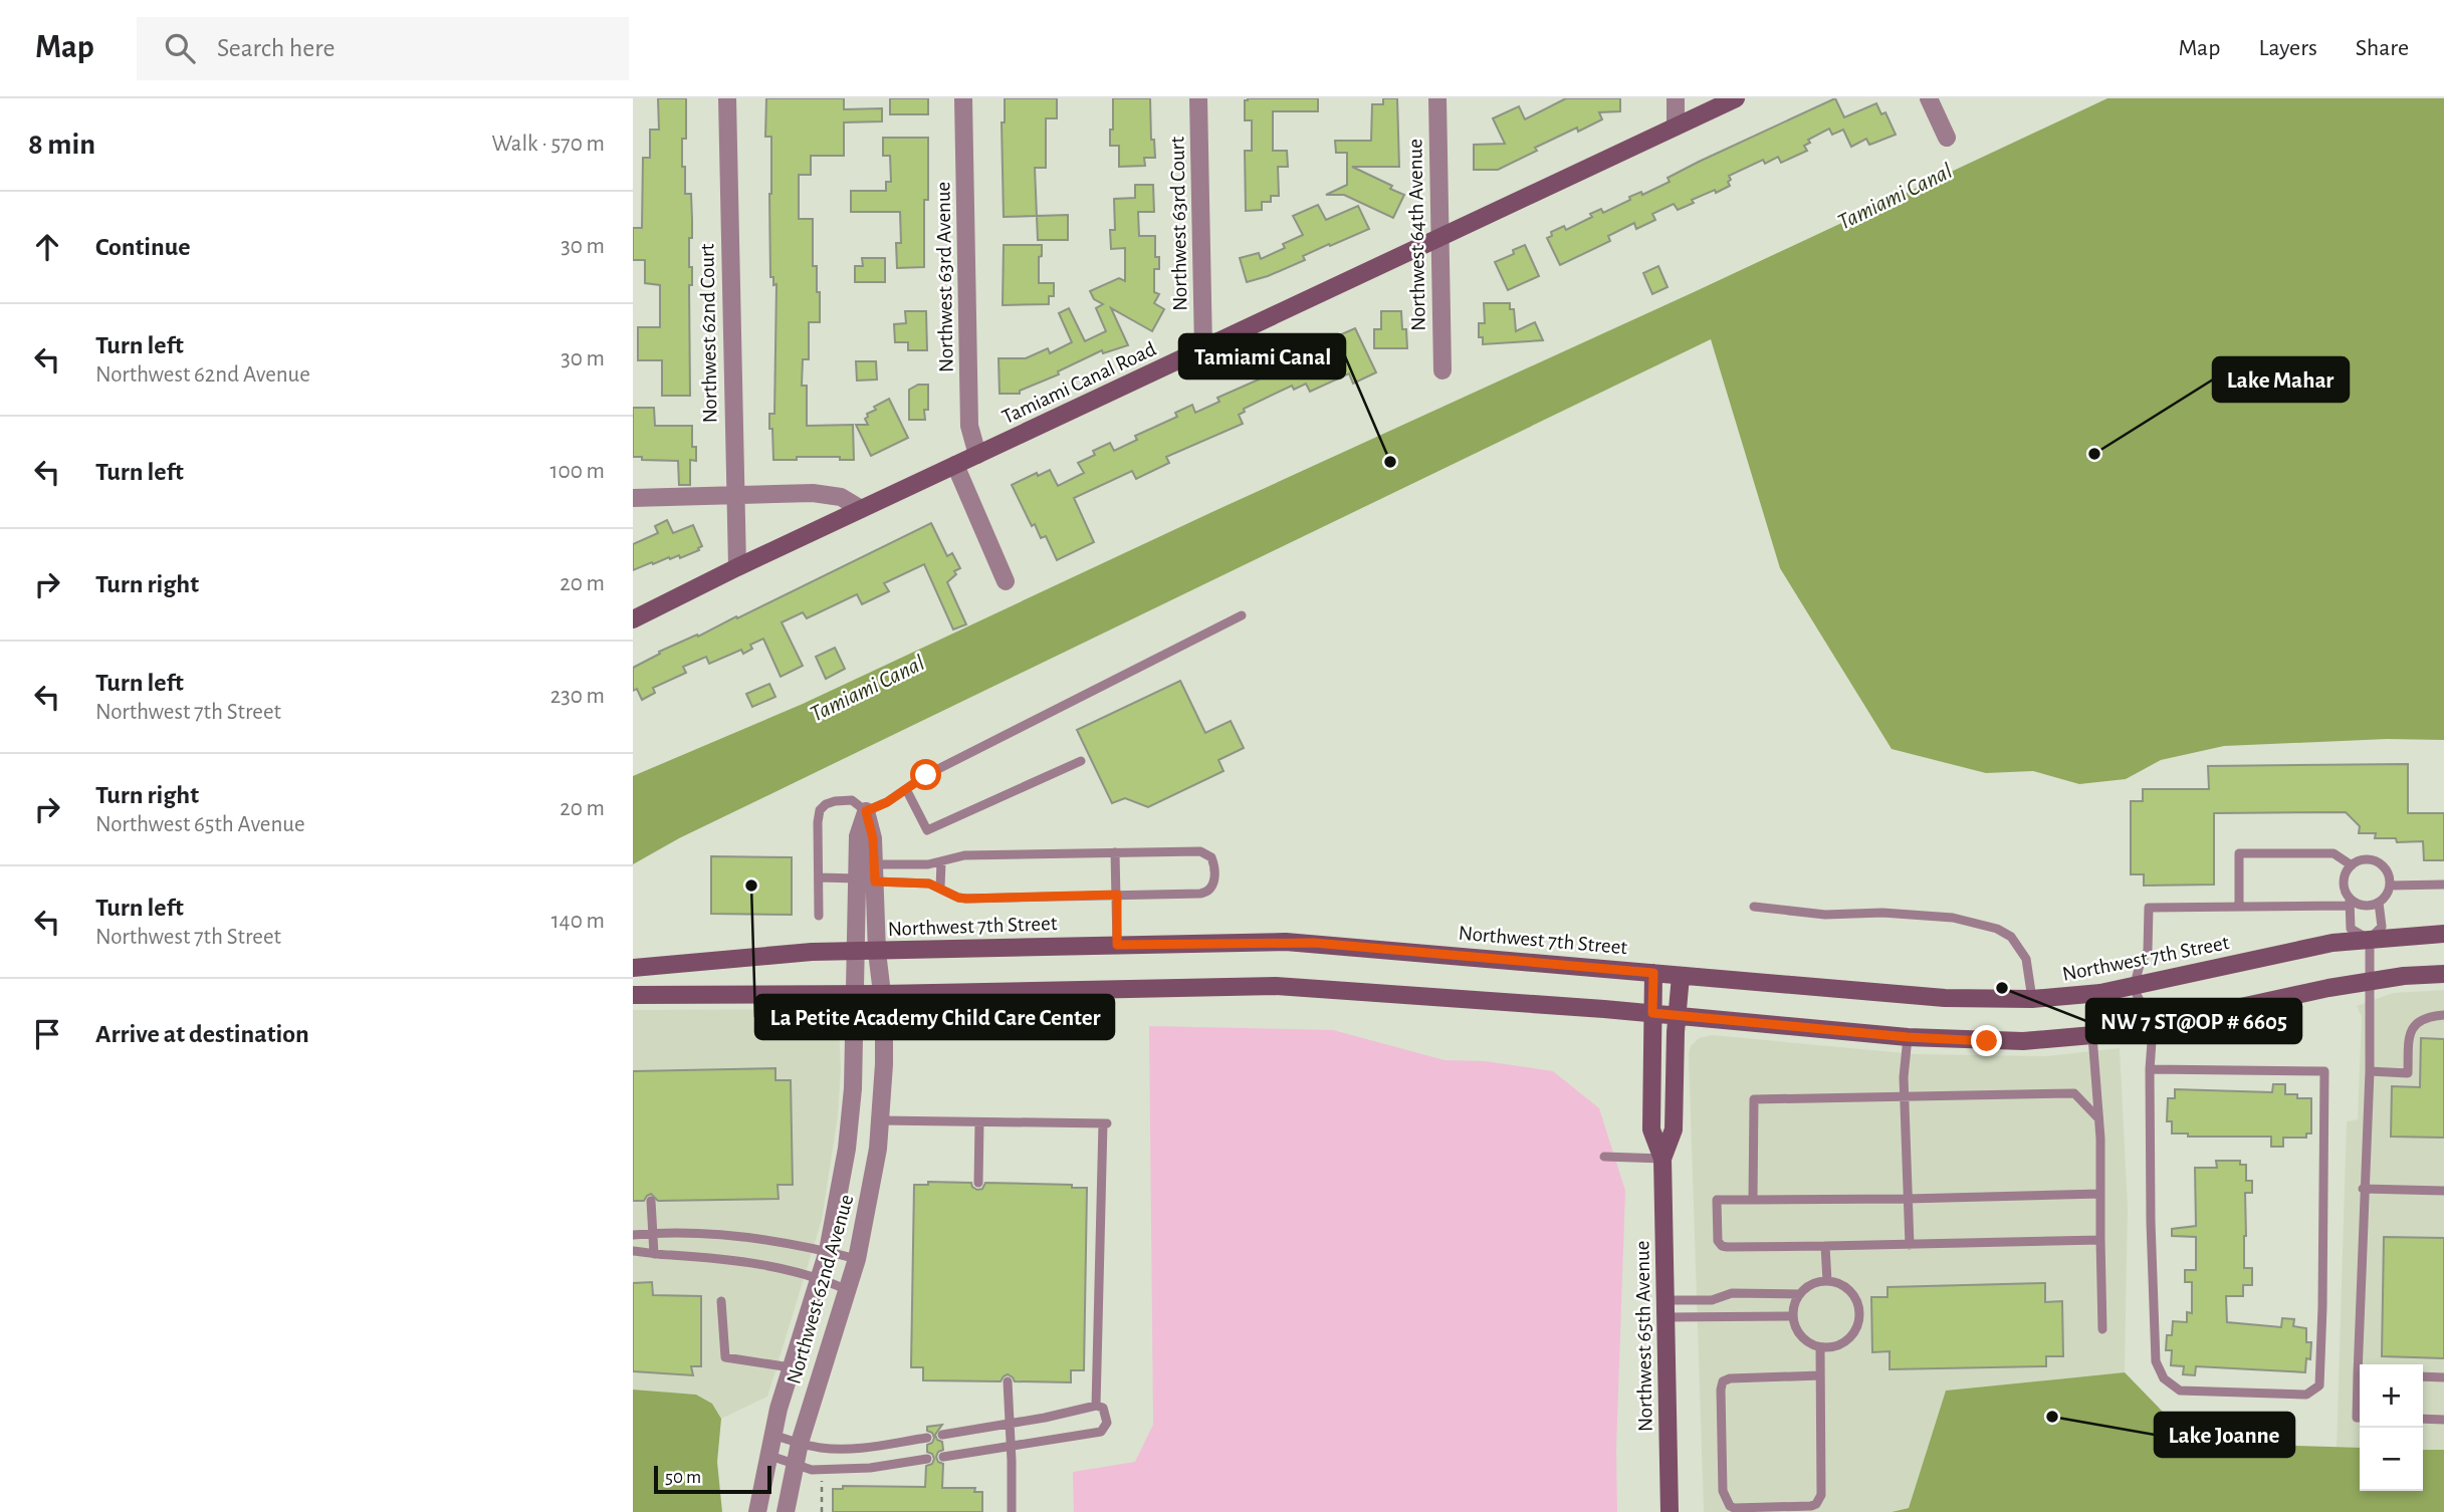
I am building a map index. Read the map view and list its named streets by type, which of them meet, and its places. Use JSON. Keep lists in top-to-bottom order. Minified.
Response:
{"streets":{"main road":["Tamiami Canal Road","Northwest 7th Street","Northwest 65th Avenue"],"street":["Northwest 63rd Court","Northwest 64th Avenue","Northwest 63rd Avenue","Northwest 62nd Court","Northwest 62nd Avenue"]},"crossings":[["Northwest 63rd Court","Tamiami Canal Road"],["Northwest 64th Avenue","Tamiami Canal Road"],["Northwest 63rd Avenue","Tamiami Canal Road"],["Northwest 62nd Court","Tamiami Canal Road"],["Northwest 7th Street","Northwest 62nd Avenue"],["Northwest 7th Street","Northwest 65th Avenue"]],"water":["Tamiami Canal"],"places":["Lake Mahar","Tamiami Canal","La Petite Academy Child Care Center","NW 7 ST@OP # 6605","Lake Joanne"],"scale_bar":"50 m","page":{"header":"Map","search":"Search here","nav":["Map","Layers","Share"],"heading":["8 min","Walk · 570 m"],"list":[["Continue","30 m"],["Turn left","Northwest 62nd Avenue","30 m"],["Turn left","100 m"],["Turn right","20 m"],["Turn left","Northwest 7th Street","230 m"],["Turn right","Northwest 65th Avenue","20 m"],["Turn left","Northwest 7th Street","140 m"],"Arrive at destination"],"map_buttons":["+","−"],"scale":"50 m"}}
